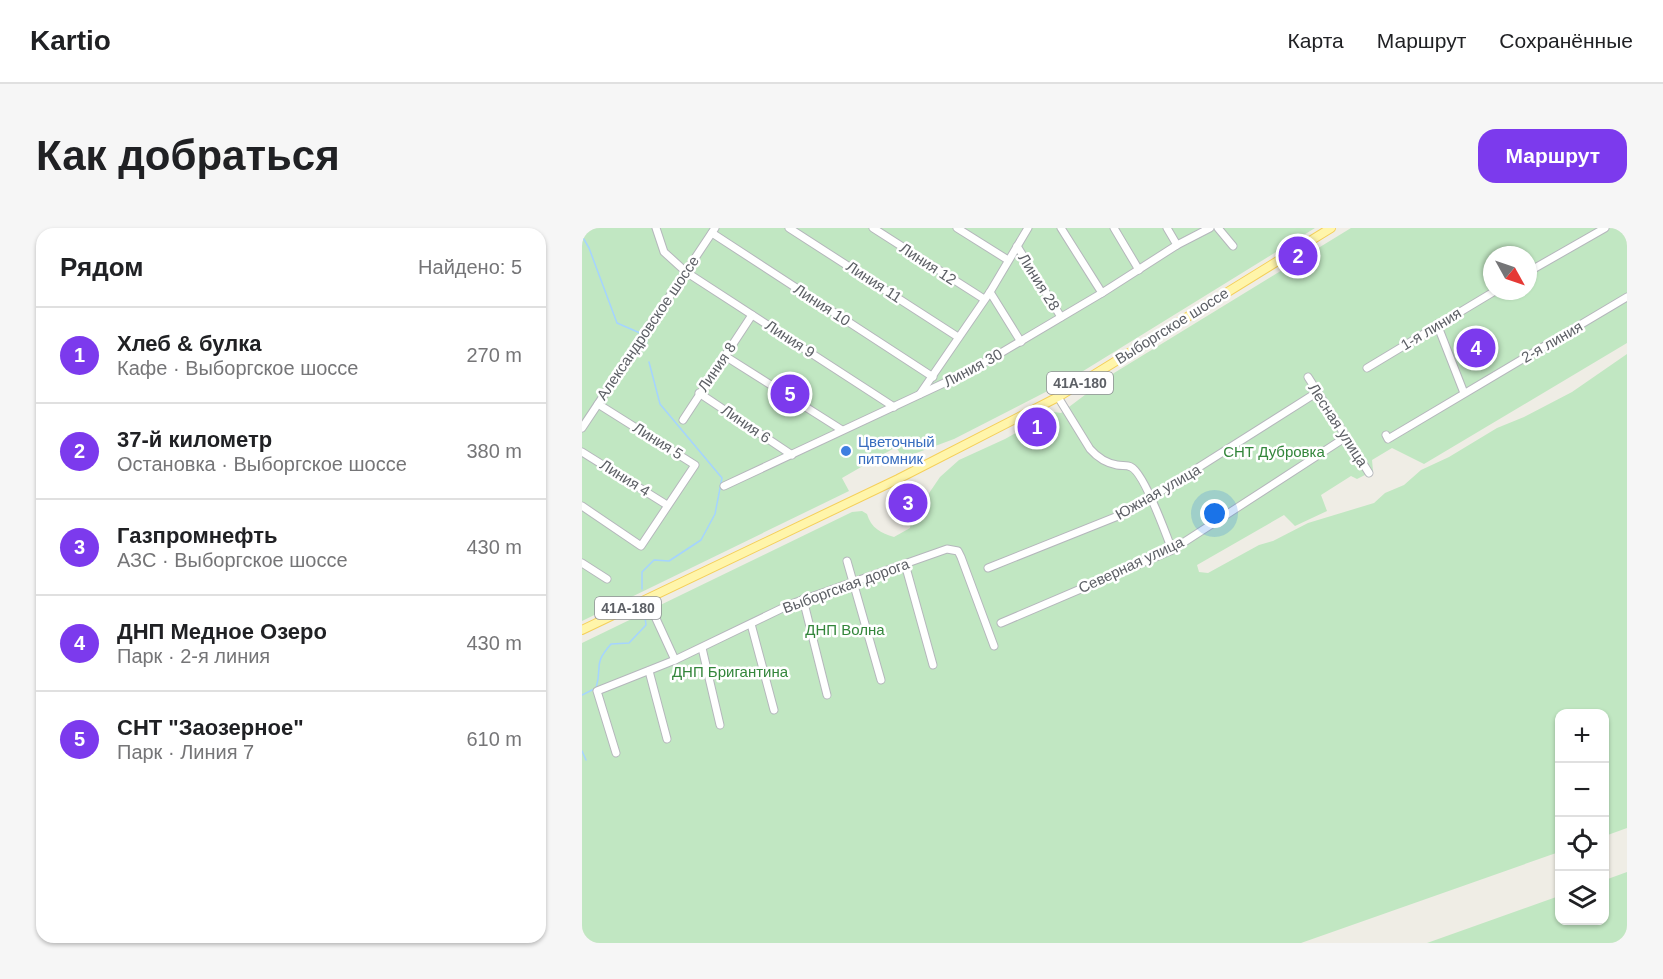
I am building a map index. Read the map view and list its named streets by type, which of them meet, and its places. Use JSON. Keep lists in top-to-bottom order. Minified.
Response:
{"streets":{"main road":["Выборгское шоссе","41А-180"],"street":["Линия 12","Линия 11","Линия 28","Линия 10","Александровское шоссе","1-я линия","Линия 9","2-я линия","Линия 8","Линия 30","Линия 6","Лесная улица","Линия 5","Линия 4","Южная улица","Северная улица","Выборгская дорога"]},"crossings":[["Линия 28","Линия 30"],["Линия 10","Александровское шоссе"],["Выборгское шоссе","41А-180"],["Александровское шоссе","Линия 9"],["Александровское шоссе","Линия 5"],["Линия 9","Линия 8"],["Линия 9","Линия 30"],["Линия 8","Линия 6"],["Линия 30","Линия 6"],["Лесная улица","Южная улица"],["Лесная улица","Северная улица"],["Линия 5","Линия 4"]],"parks":["СНТ Дубровка","ДНП Волна","ДНП Бригантина"],"places":["Цветочный питомник"],"north":"bottom right","page":{"header":"Kartio","nav":["Карта","Маршрут","Сохранённые"],"buttons":"Маршрут","title":"Как добраться","heading":["Рядом","Найдено: 5"],"pins":["2","4","5","1","3"],"list":[{"mark":"1","name":"Хлеб & булка","note":"Кафе · Выборгское шоссе","value":"270 m"},{"mark":"2","name":"37-й километр","note":"Остановка · Выборгское шоссе","value":"380 m"},{"mark":"3","name":"Газпромнефть","note":"АЗС · Выборгское шоссе","value":"430 m"},{"mark":"4","name":"ДНП Медное Озеро","note":"Парк · 2-я линия","value":"430 m"},{"mark":"5","name":"СНТ \"Заозерное\"","note":"Парк · Линия 7","value":"610 m"}],"map_buttons":["+","−"]}}
